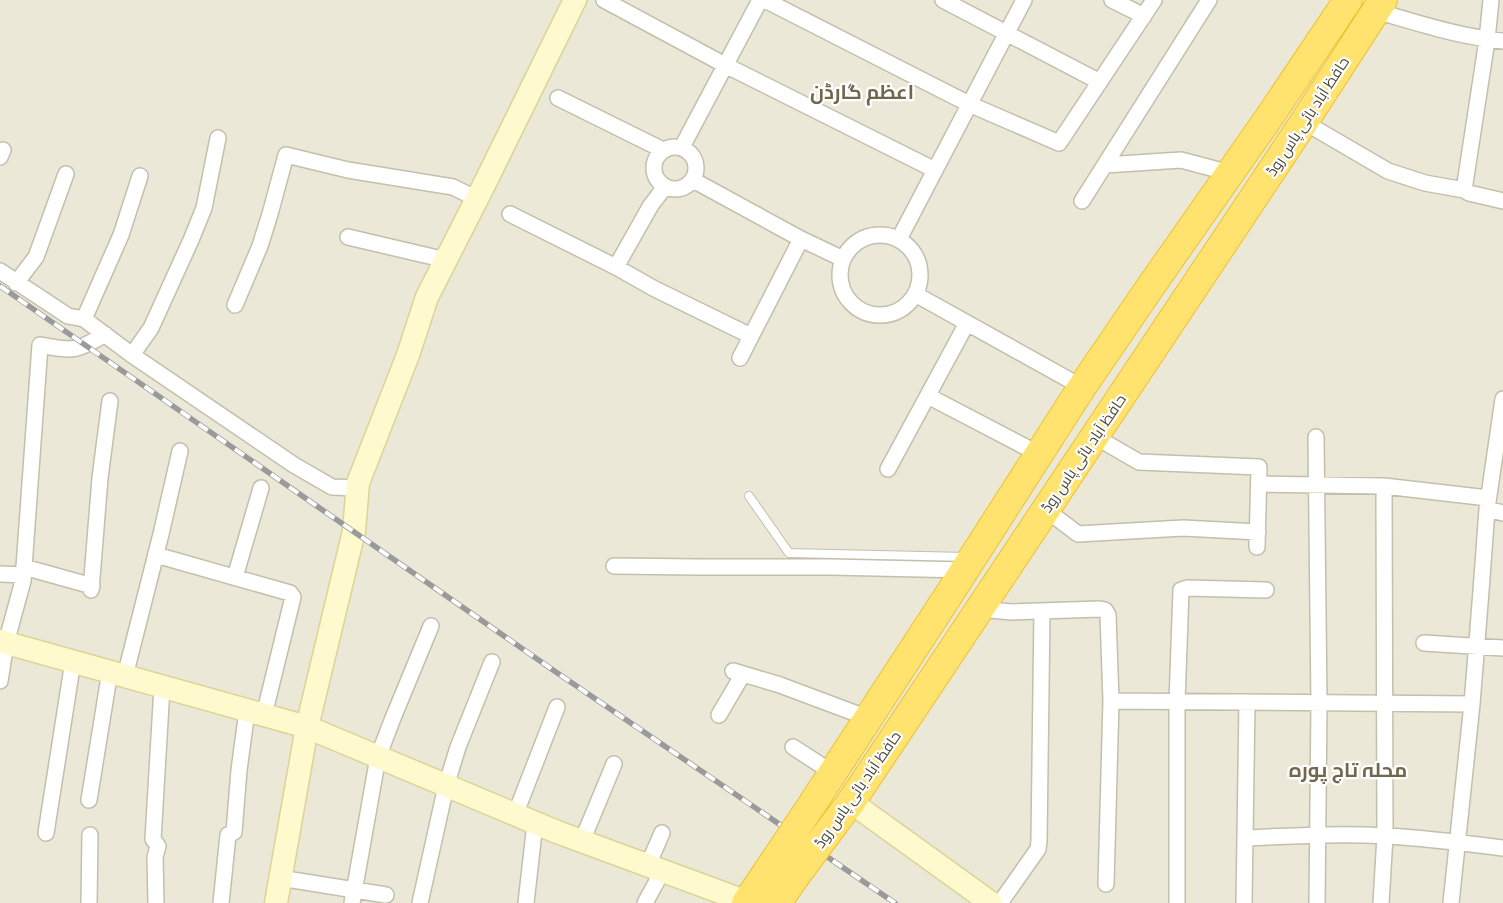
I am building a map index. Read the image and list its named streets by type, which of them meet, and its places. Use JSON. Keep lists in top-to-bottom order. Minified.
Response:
{"streets":{"highway":["حافظ آباد بائی پاس روڈ"]},"districts":["اعظم گارڈن","محلہ تاج پورہ"]}
